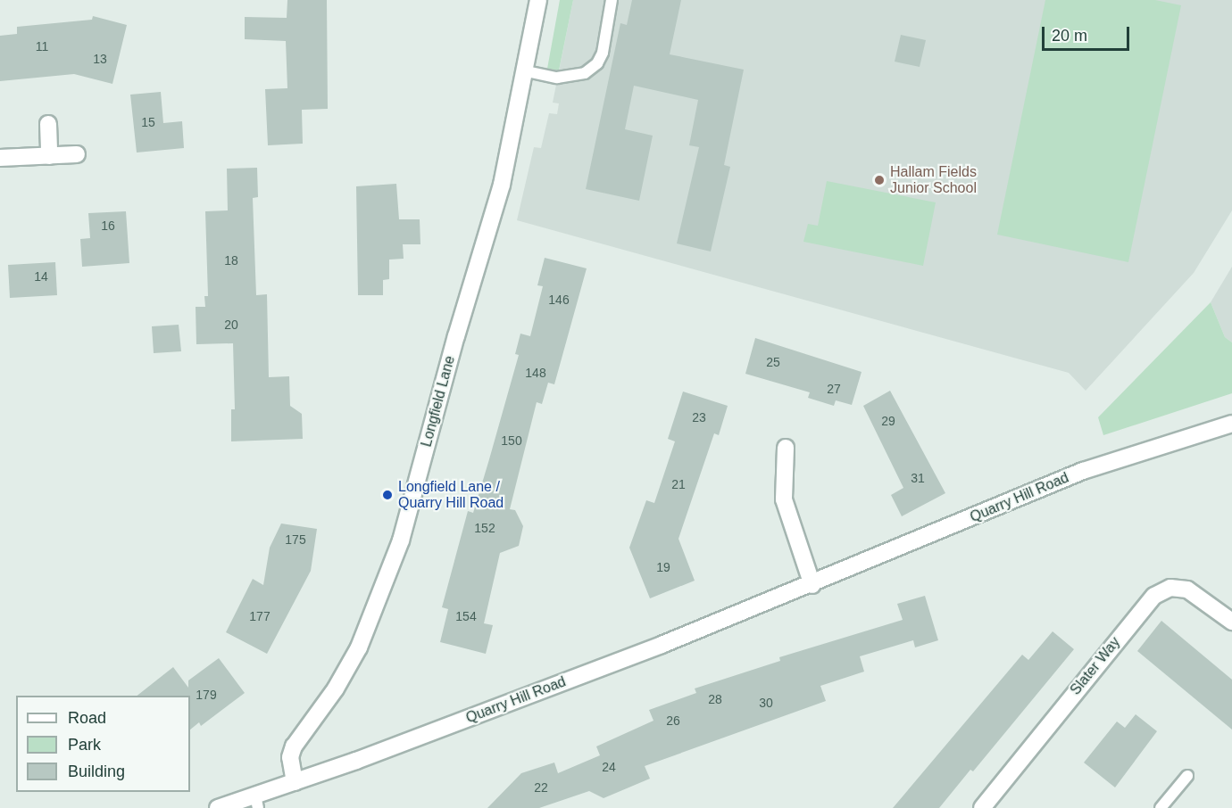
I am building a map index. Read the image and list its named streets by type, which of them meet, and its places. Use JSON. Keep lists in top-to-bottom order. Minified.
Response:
{"streets":{"street":["Longfield Lane","Quarry Hill Road","Slater Way"]},"crossings":[["Longfield Lane","Quarry Hill Road"]],"places":["Hallam Fields Junior School","Longfield Lane / Quarry Hill Road"],"house_numbers":["11","13","15","16","18","14","146","20","25","148","27","23","29","150","31","21","152","175","19","177","154","179","28","30","26","24","22"],"legend":["Road","Park","Building"],"scale_bar":"20 m"}
